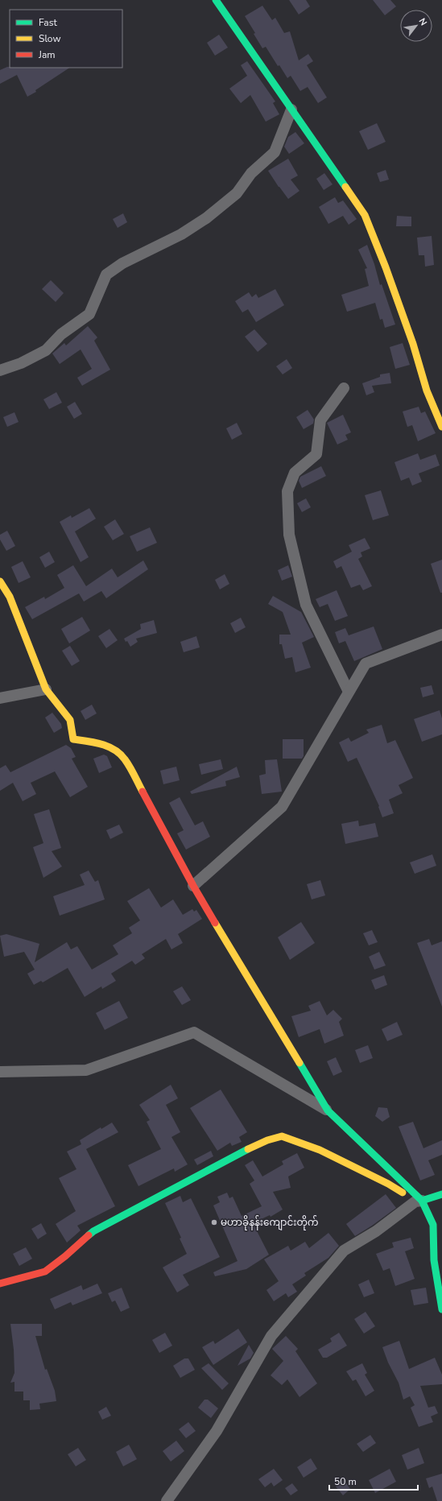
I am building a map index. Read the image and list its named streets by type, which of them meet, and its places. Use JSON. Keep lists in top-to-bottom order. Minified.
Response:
{"places":["မဟာခိုနန်းကျောင်းတိုက်"],"legend":["Fast","Slow","Jam"],"scale_bar":"50 m","north":"top right"}
